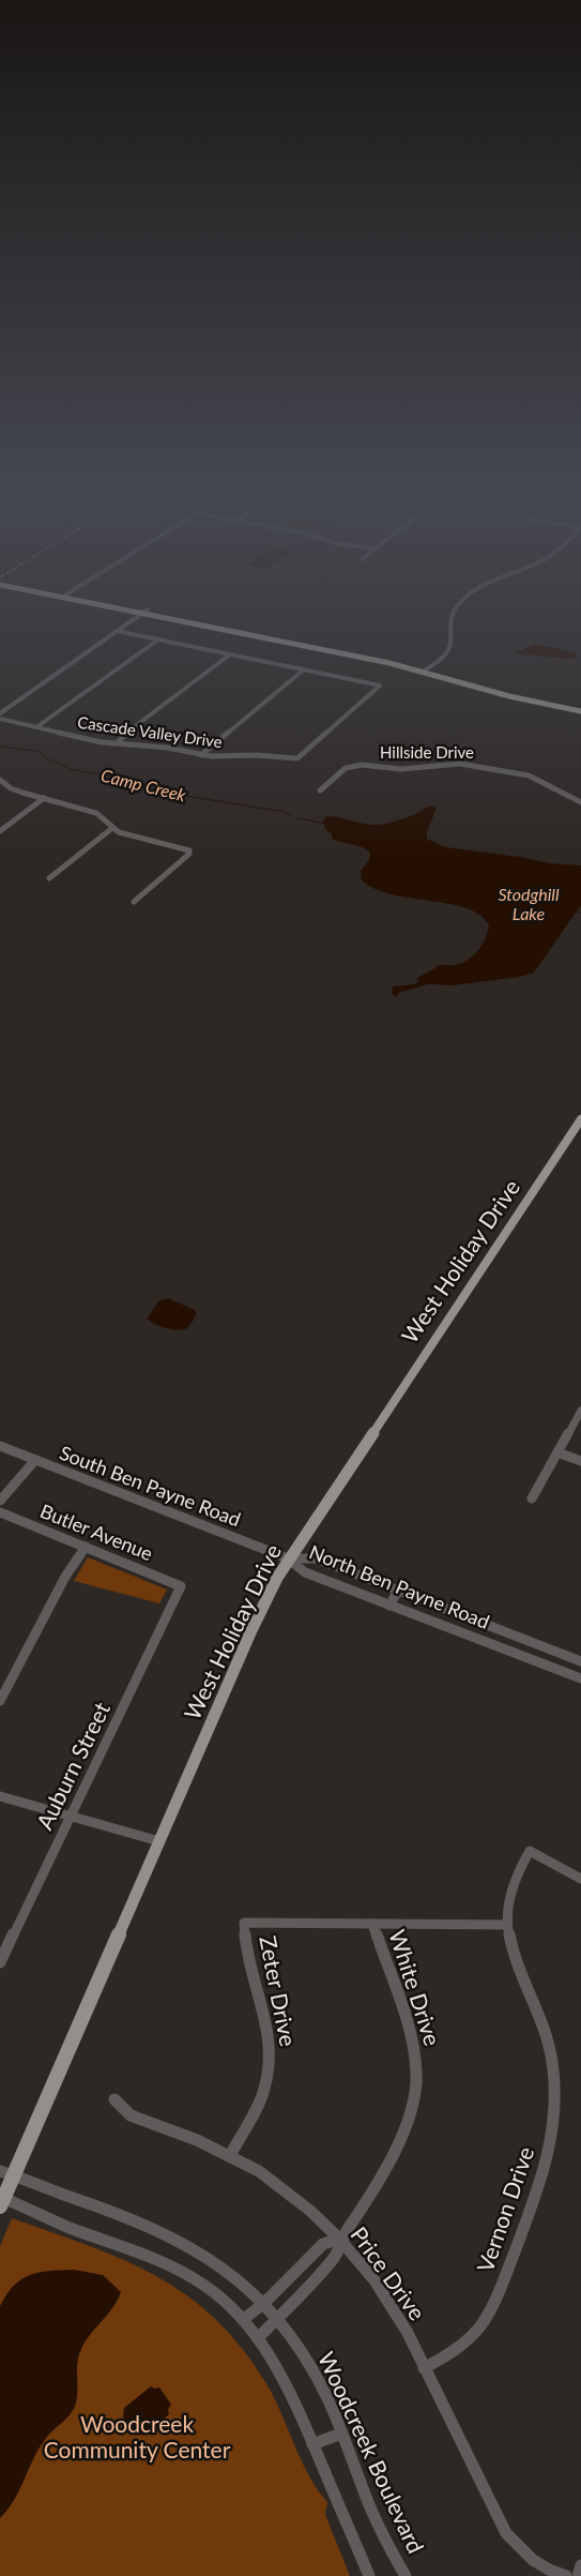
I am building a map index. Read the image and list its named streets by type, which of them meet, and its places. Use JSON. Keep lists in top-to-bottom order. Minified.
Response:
{"streets":{"main road":["West Holiday Drive"],"street":["Cascade Valley Drive","Hillside Drive","South Ben Payne Road","Butler Avenue","North Ben Payne Road","Auburn Street","White Drive","Zeter Drive","Vernon Drive","Price Drive","Woodcreek Boulevard"]},"crossings":[["West Holiday Drive","South Ben Payne Road"],["West Holiday Drive","North Ben Payne Road"],["West Holiday Drive","Woodcreek Boulevard"],["South Ben Payne Road","North Ben Payne Road"],["Butler Avenue","Auburn Street"],["White Drive","Zeter Drive"],["White Drive","Price Drive"],["White Drive","Woodcreek Boulevard"],["Zeter Drive","Price Drive"],["Vernon Drive","Price Drive"]],"water":["Camp Creek","Stodghill Lake"],"parks":["Woodcreek Community Center"]}
